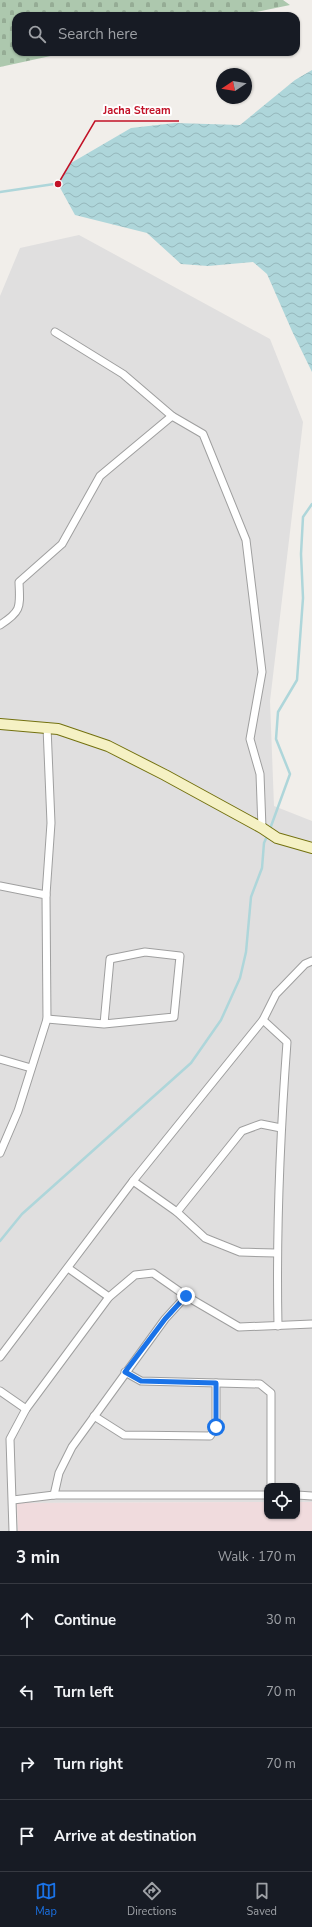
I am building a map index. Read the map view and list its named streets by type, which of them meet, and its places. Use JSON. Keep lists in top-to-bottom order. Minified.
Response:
{"places":["Jacha Stream"],"north":"left","page":{"search":"Search here","heading":["3 min","Walk · 170 m"],"list":[["Continue","30 m"],["Turn left","70 m"],["Turn right","70 m"],"Arrive at destination"],"nav":["Map","Directions","Saved"]}}
